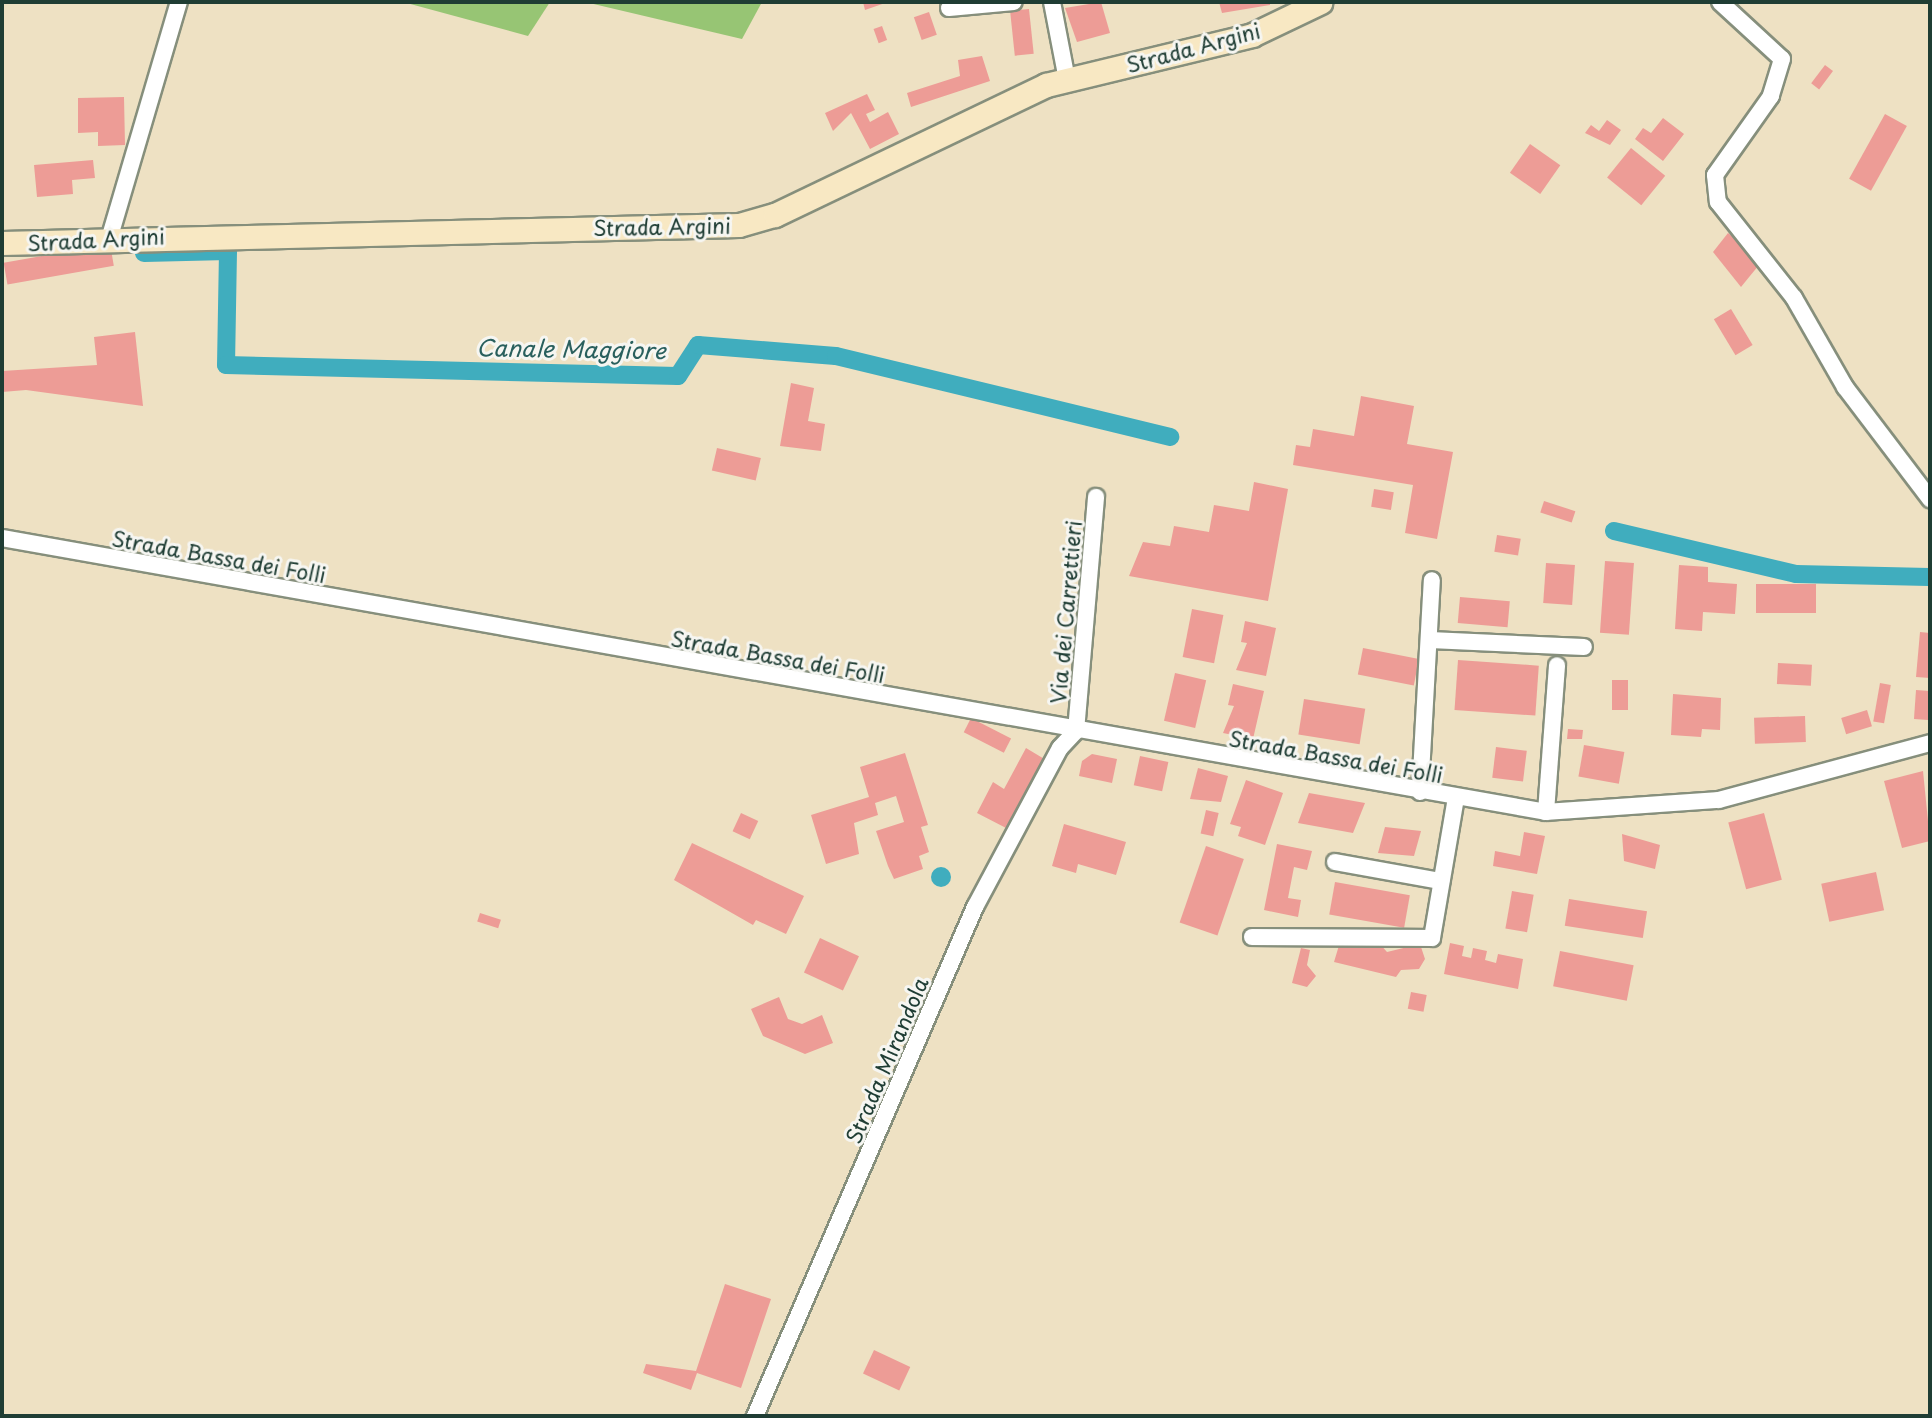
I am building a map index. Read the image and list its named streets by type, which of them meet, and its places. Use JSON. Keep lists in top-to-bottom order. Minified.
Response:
{"streets":{"main road":["Strada Argini"],"street":["Strada Bassa dei Folli","Via dei Carrettieri","Strada Mirandola"]},"crossings":[["Strada Bassa dei Folli","Via dei Carrettieri"],["Strada Bassa dei Folli","Strada Mirandola"],["Via dei Carrettieri","Strada Mirandola"]],"water":["Canale Maggiore"]}
